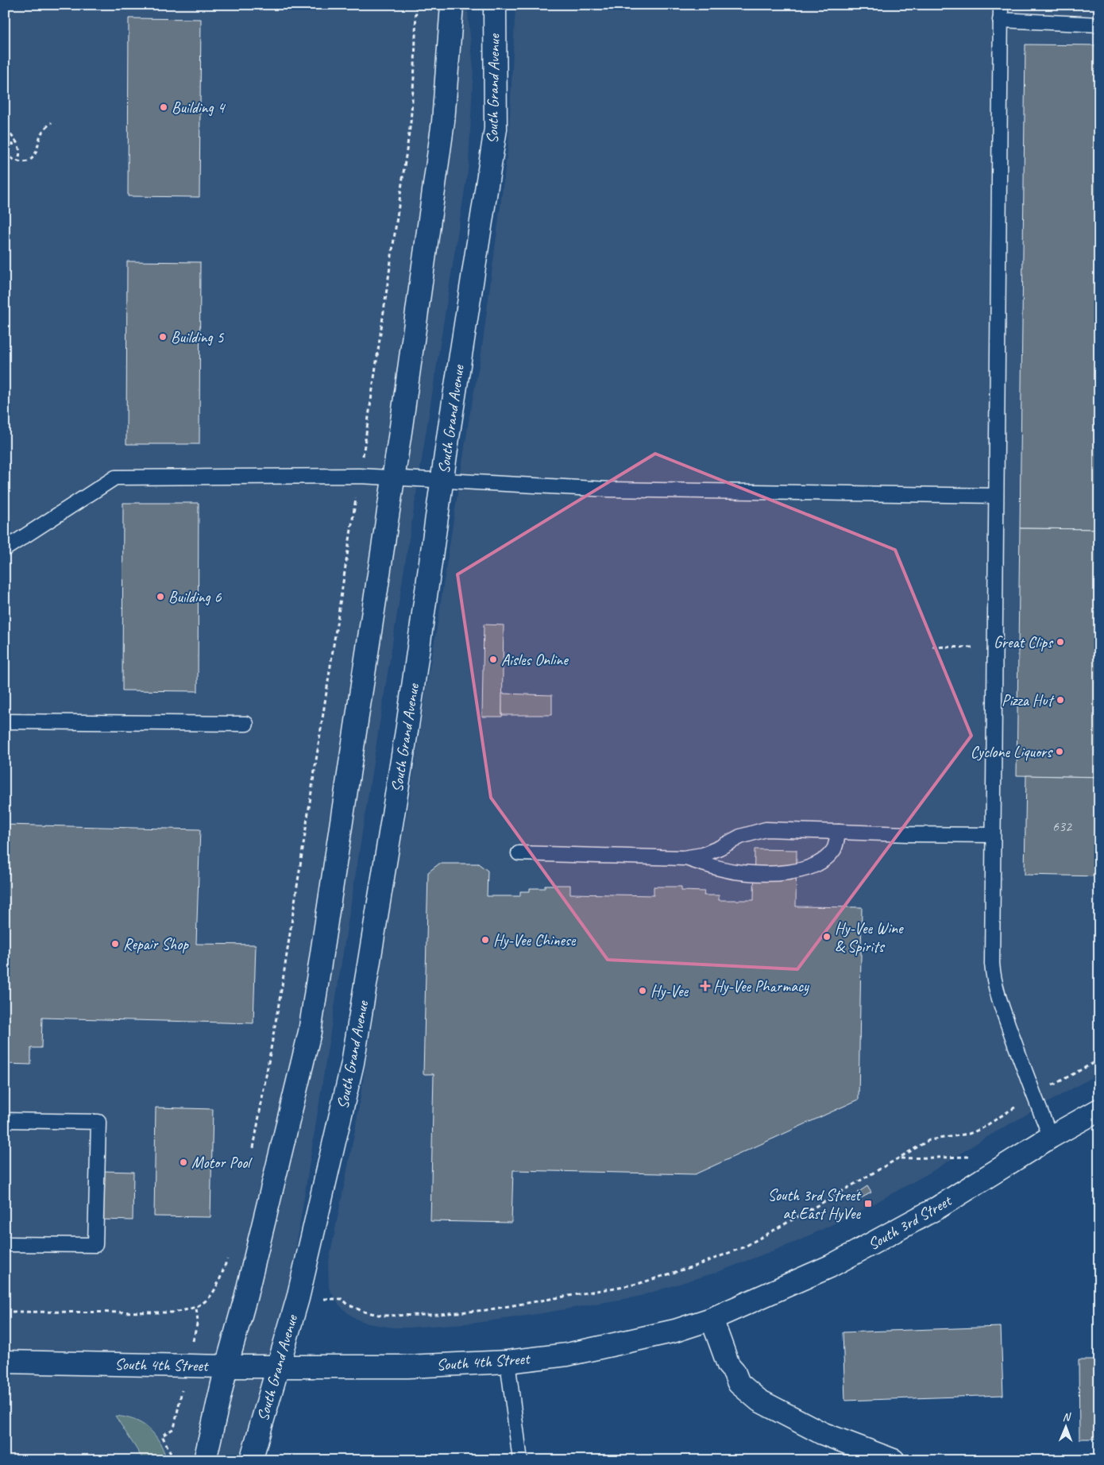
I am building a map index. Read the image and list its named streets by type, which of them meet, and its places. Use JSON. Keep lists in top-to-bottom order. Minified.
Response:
{"streets":{"street":["South Grand Avenue","South 3rd Street","South 4th Street"]},"crossings":[["South Grand Avenue","South 4th Street"],["South 3rd Street","South 4th Street"]],"places":{"other":["Building 4","Building 5","Building 6","Great Clips","Aisles Online","Pizza Hut","Cyclone Liquors","Hy-Vee Wine & Spirits","Hy-Vee Chinese","Repair Shop","Hy-Vee","Motor Pool"],"health":["Hy-Vee Pharmacy"],"transit":["South 3rd Street at East HyVee"]},"house_numbers":["632"],"north":"top"}
